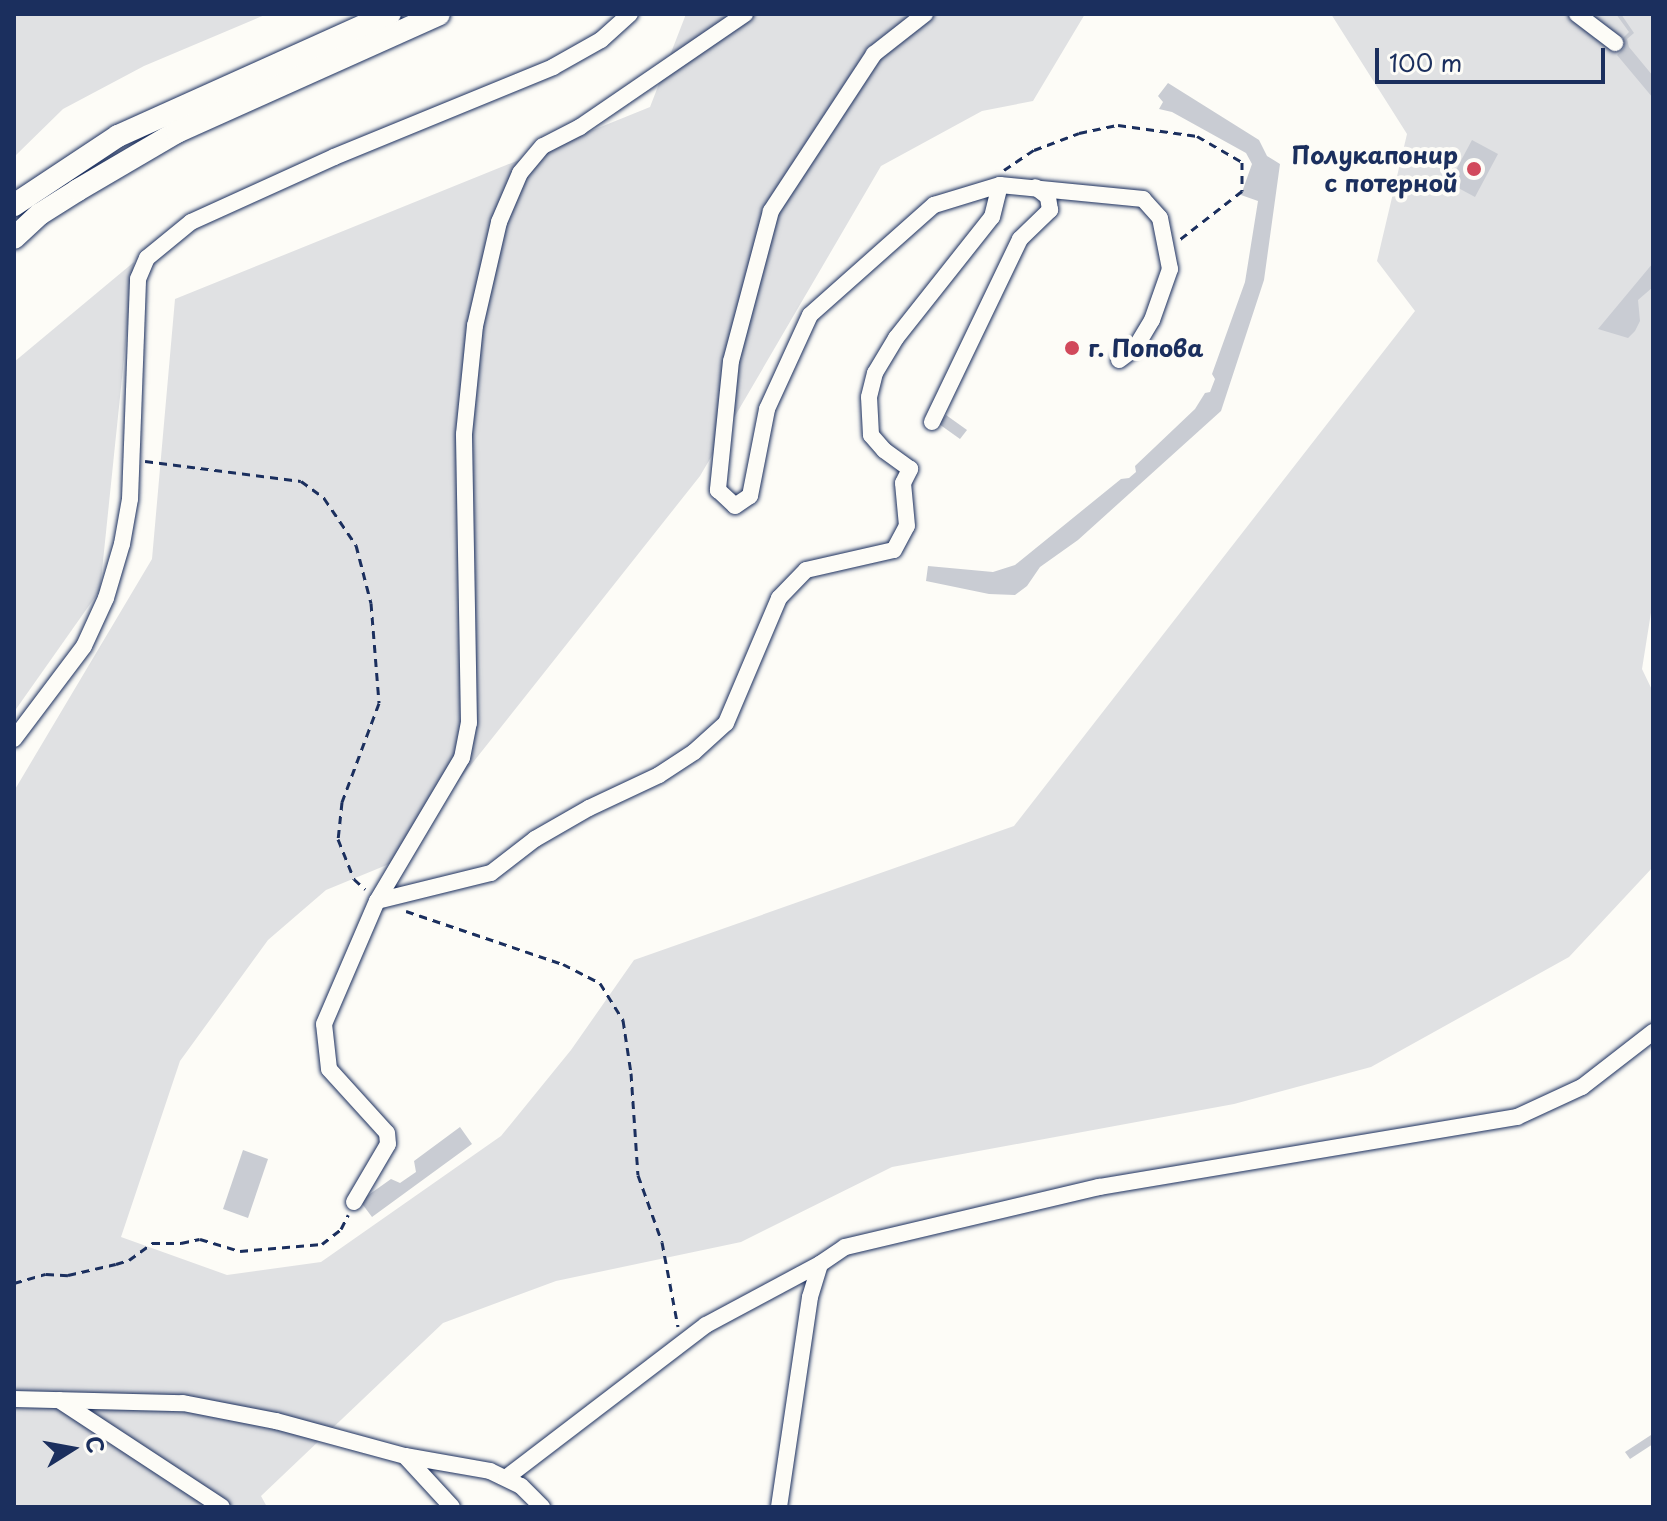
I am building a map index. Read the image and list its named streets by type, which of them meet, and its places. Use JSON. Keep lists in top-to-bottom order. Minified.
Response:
{"places":["Полукапонир с потерной","г. Попова"],"scale_bar":"100 m","north":"right"}
